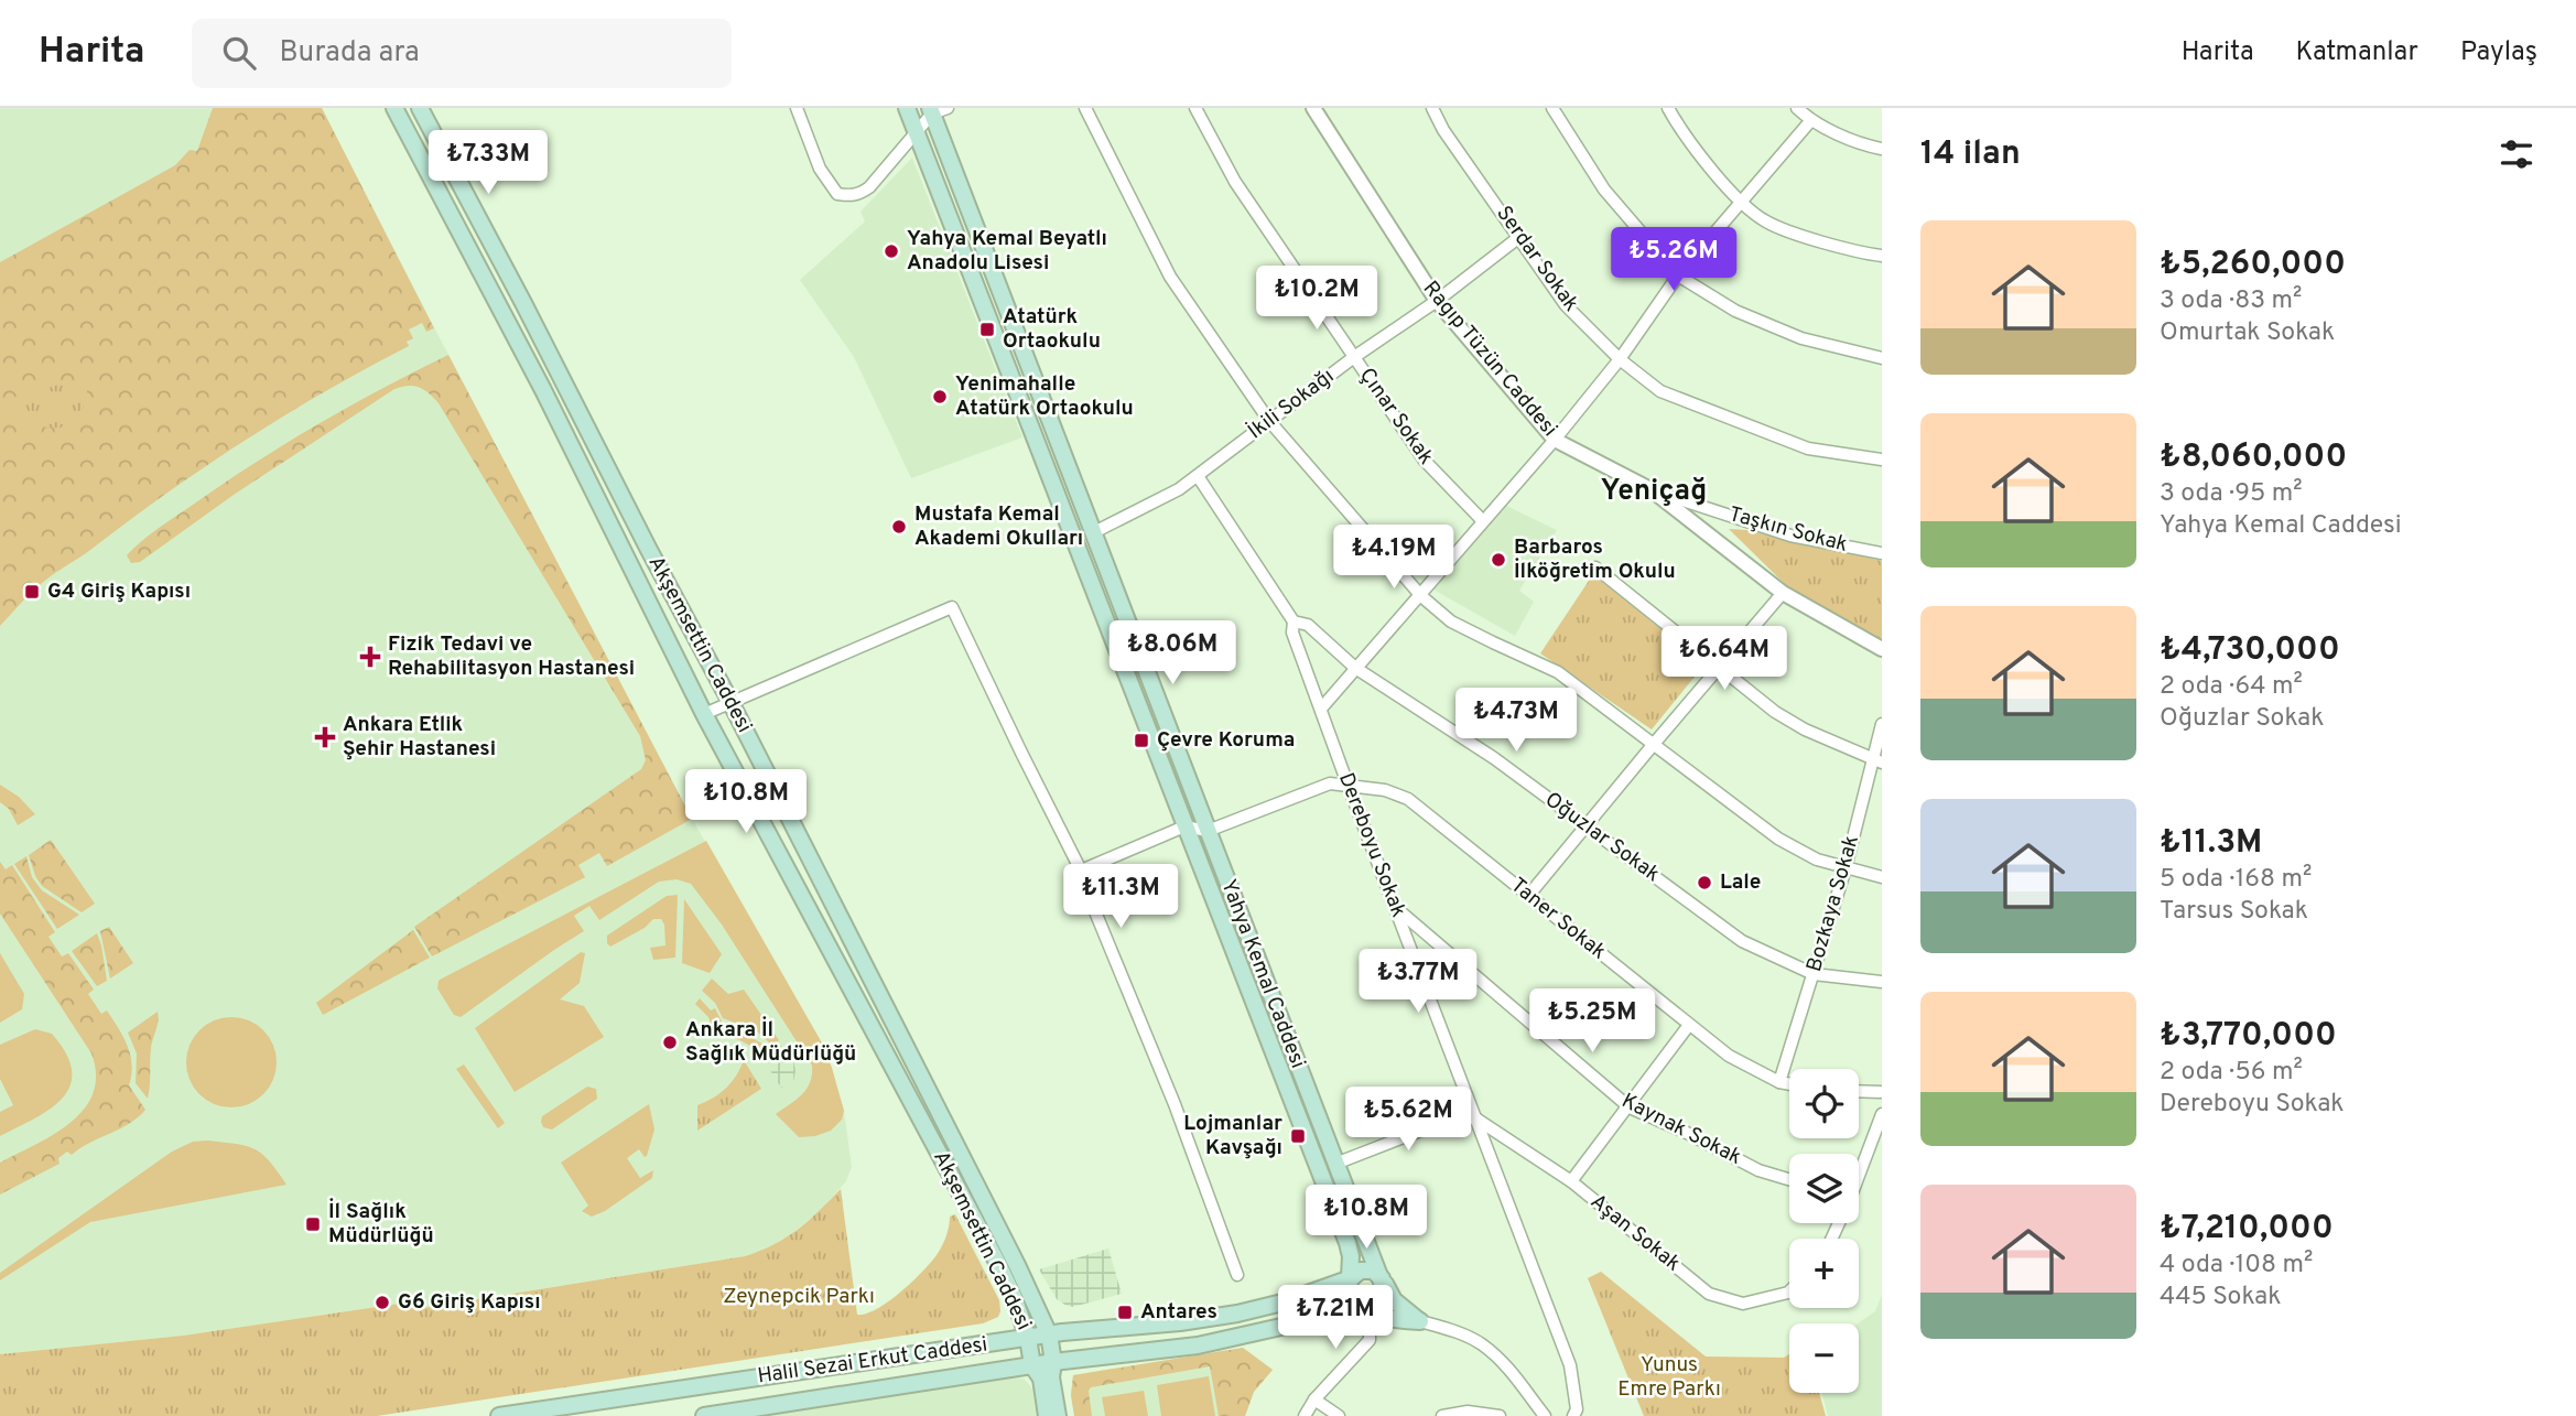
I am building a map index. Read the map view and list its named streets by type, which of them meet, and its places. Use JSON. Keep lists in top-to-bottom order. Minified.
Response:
{"streets":{"main road":["Akşemsettin Caddesi","Yahya Kemal Caddesi","Halil Sezai Erkut Caddesi"],"street":["Serdar Sokak","Ragıp Tüzün Caddesi","İkili Sokağı","Çınar Sokak","Taşkın Sokak","Oğuzlar Sokak","Dereboyu Sokak","Bozkaya Sokak","Taner Sokak","Kaynak Sokak","Aşan Sokak"]},"crossings":[["Serdar Sokak","İkili Sokağı"],["Ragıp Tüzün Caddesi","İkili Sokağı"],["Ragıp Tüzün Caddesi","Taşkın Sokak"],["İkili Sokağı","Çınar Sokak"],["İkili Sokağı","Oğuzlar Sokak"],["İkili Sokağı","Yahya Kemal Caddesi"],["Akşemsettin Caddesi","Halil Sezai Erkut Caddesi"],["Oğuzlar Sokak","Dereboyu Sokak"],["Oğuzlar Sokak","Bozkaya Sokak"],["Dereboyu Sokak","Taner Sokak"],["Dereboyu Sokak","Kaynak Sokak"],["Dereboyu Sokak","Aşan Sokak"],["Bozkaya Sokak","Taner Sokak"],["Taner Sokak","Yahya Kemal Caddesi"]],"districts":["Yeniçağ"],"parks":["Zeynepcik Parkı","Yunus Emre Parkı"],"places":{"other":["Yahya Kemal Beyatlı Anadolu Lisesi","Yenimahalle Atatürk Ortaokulu","Mustafa Kemal Akademi Okulları","Barbaros İlköğretim Okulu","Lale","Ankara İl Sağlık Müdürlüğü","G6 Giriş Kapısı"],"transit":["Atatürk Ortaokulu","G4 Giriş Kapısı","Çevre Koruma","Lojmanlar Kavşağı","İl Sağlık Müdürlüğü","Antares"],"health":["Fizik Tedavi ve Rehabilitasyon Hastanesi","Ankara Etlik Şehir Hastanesi"]},"page":{"header":"Harita","search":"Burada ara","nav":["Harita","Katmanlar","Paylaş"],"heading":"14 ilan","price":["₺7.33M","₺5.26M","₺10.2M","₺4.19M","₺8.06M","₺6.64M","₺4.73M","₺10.8M","₺11.3M","₺3.77M","₺5.25M","₺5.62M","₺10.8M","₺7.21M"],"list":[{"name":"₺5,260,000","note":"3 oda · 83 m² · Omurtak Sokak"},{"name":"₺8,060,000","note":"3 oda · 95 m² · Yahya Kemal Caddesi"},{"name":"₺4,730,000","note":"2 oda · 64 m² · Oğuzlar Sokak"},{"name":"₺11.3M","note":"5 oda · 168 m² · Tarsus Sokak"},{"name":"₺3,770,000","note":"2 oda · 56 m² · Dereboyu Sokak"},{"name":"₺7,210,000","note":"4 oda · 108 m² · 445 Sokak"}],"map_buttons":["+","−"]}}
